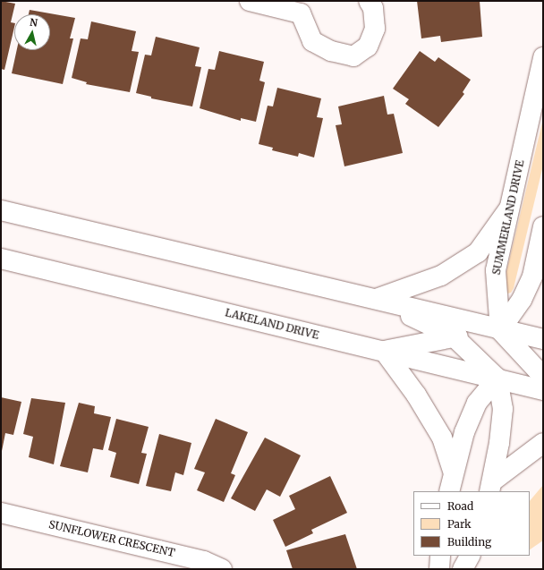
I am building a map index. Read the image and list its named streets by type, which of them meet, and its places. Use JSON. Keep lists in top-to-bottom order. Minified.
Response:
{"streets":{"main road":["SUMMERLAND DRIVE","LAKELAND DRIVE","SUNFLOWER CRESCENT"]},"legend":["Road","Park","Building"],"north":"top"}
